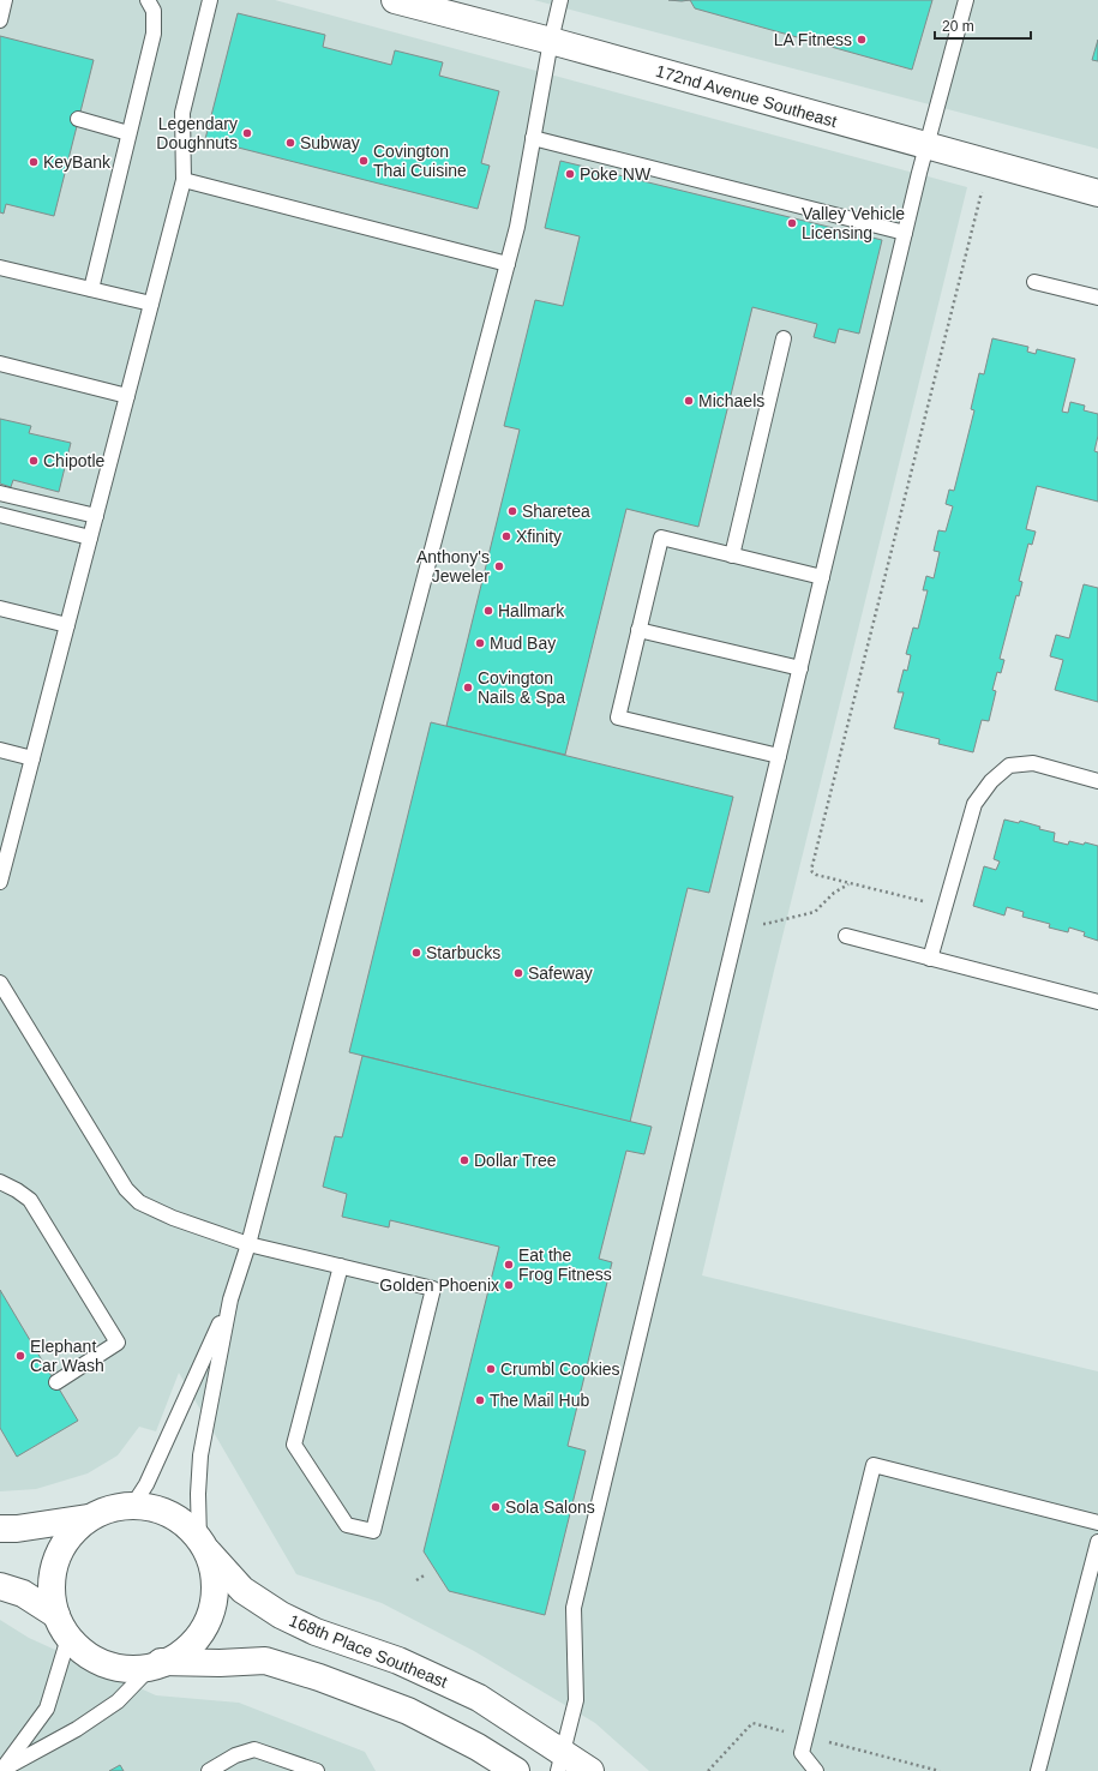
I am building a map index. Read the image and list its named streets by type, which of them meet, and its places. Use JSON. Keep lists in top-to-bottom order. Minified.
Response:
{"streets":{"street":["172nd Avenue Southeast","168th Place Southeast"]},"places":["LA Fitness","Legendary Doughnuts","Subway","Covington Thai Cuisine","KeyBank","Poke NW","Valley Vehicle Licensing","Michaels","Chipotle","Sharetea","Xfinity","Anthony's Jeweler","Hallmark","Mud Bay","Covington Nails & Spa","Starbucks","Safeway","Dollar Tree","Eat the Frog Fitness","Golden Phoenix","Elephant Car Wash","Crumbl Cookies","The Mail Hub","Sola Salons"],"scale_bar":"20 m"}
